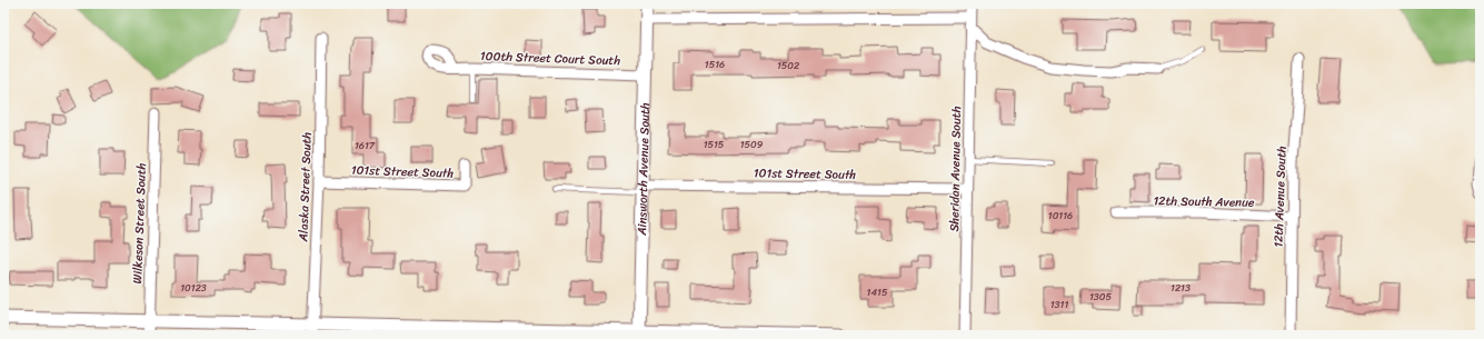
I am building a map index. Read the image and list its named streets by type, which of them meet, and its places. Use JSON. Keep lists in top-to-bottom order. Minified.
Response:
{"streets":{"street":["100th Street Court South","Sheridan Avenue South","Ainsworth Avenue South","101st Street South","Alaska Street South","12th Avenue South","12th South Avenue","Wilkeson Street South"]},"crossings":[["100th Street Court South","Ainsworth Avenue South"],["Sheridan Avenue South","101st Street South"],["Ainsworth Avenue South","101st Street South"],["101st Street South","Alaska Street South"],["12th Avenue South","12th South Avenue"]],"house_numbers":["1516","1502","1515","1509","1617","10116","10123","1213","1415","1305","1311"]}
